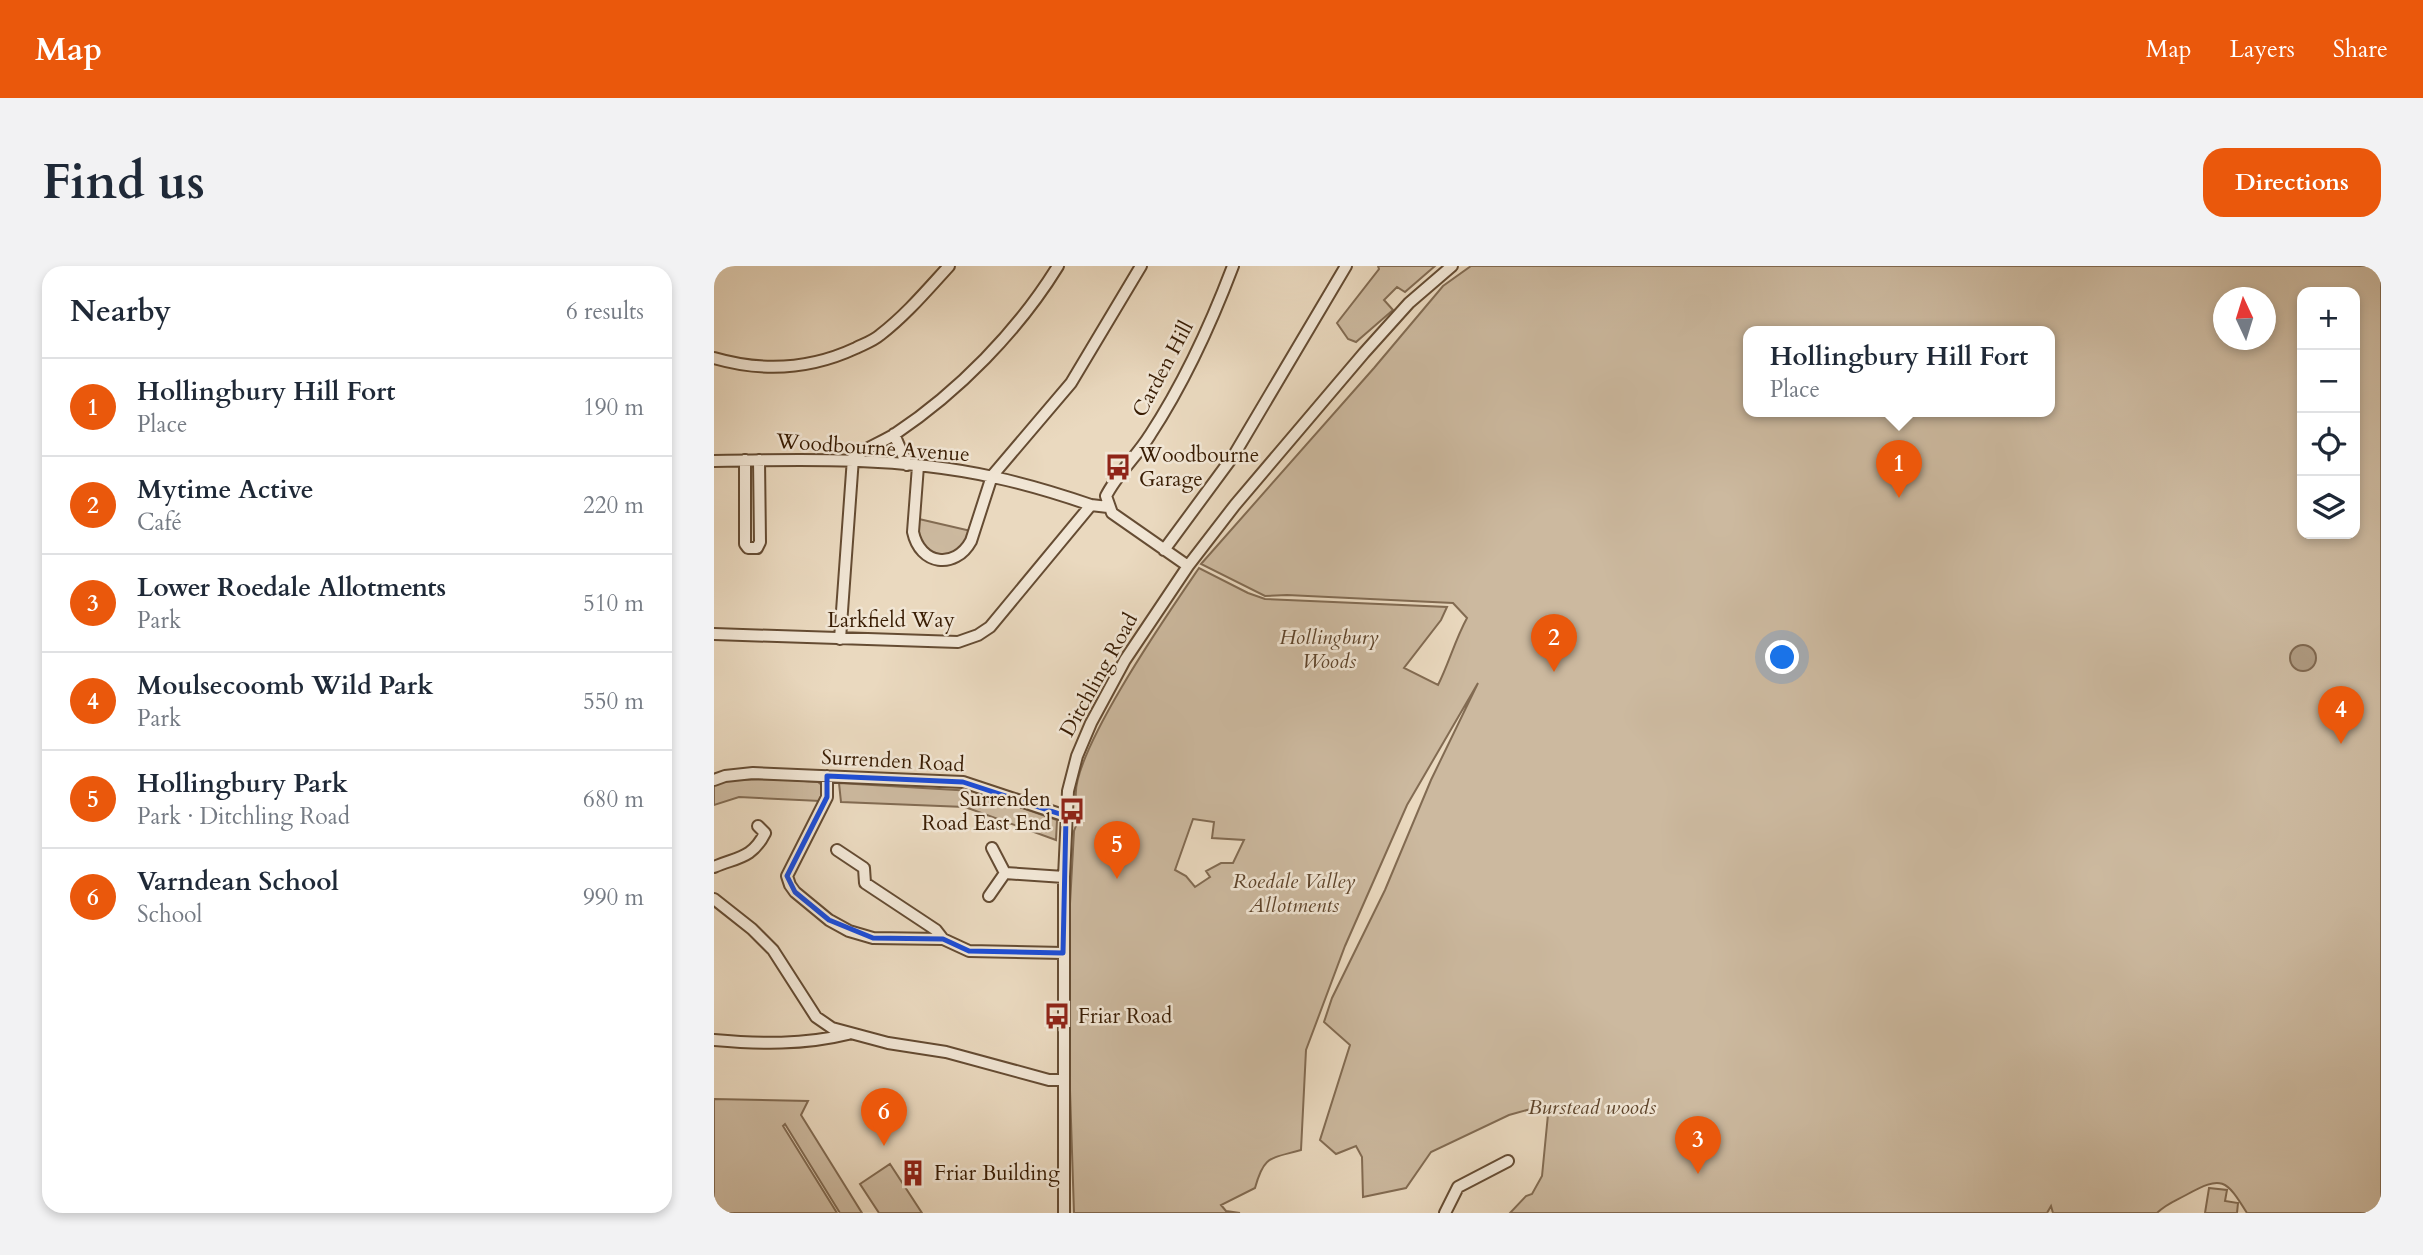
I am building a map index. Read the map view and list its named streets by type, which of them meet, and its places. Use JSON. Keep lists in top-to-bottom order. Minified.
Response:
{"streets":{"street":["Carden Hill","Woodbourne Avenue","Larkfield Way","Ditchling Road","Surrenden Road"]},"crossings":[["Carden Hill","Woodbourne Avenue"],["Woodbourne Avenue","Larkfield Way"],["Ditchling Road","Surrenden Road"]],"parks":["Hollingbury Woods","Roedale Valley Allotments","Burstead woods"],"places":{"bus stop":["Woodbourne Garage","Surrenden Road East End","Friar Road"],"building":["Friar Building"]},"north":"top","page":{"header":"Map","nav":["Map","Layers","Share"],"buttons":"Directions","title":"Find us","heading":["Nearby","6 results"],"map_buttons":["+","−"],"popup":["Hollingbury Hill Fort","Place"],"list":[{"mark":"1","name":"Hollingbury Hill Fort","note":"Place","value":"190 m"},{"mark":"2","name":"Mytime Active","note":"Café","value":"220 m"},{"mark":"3","name":"Lower Roedale Allotments","note":"Park","value":"510 m"},{"mark":"4","name":"Moulsecoomb Wild Park","note":"Park","value":"550 m"},{"mark":"5","name":"Hollingbury Park","note":"Park · Ditchling Road","value":"680 m"},{"mark":"6","name":"Varndean School","note":"School","value":"990 m"}],"pins":["1","2","4","5","6","3"]}}
